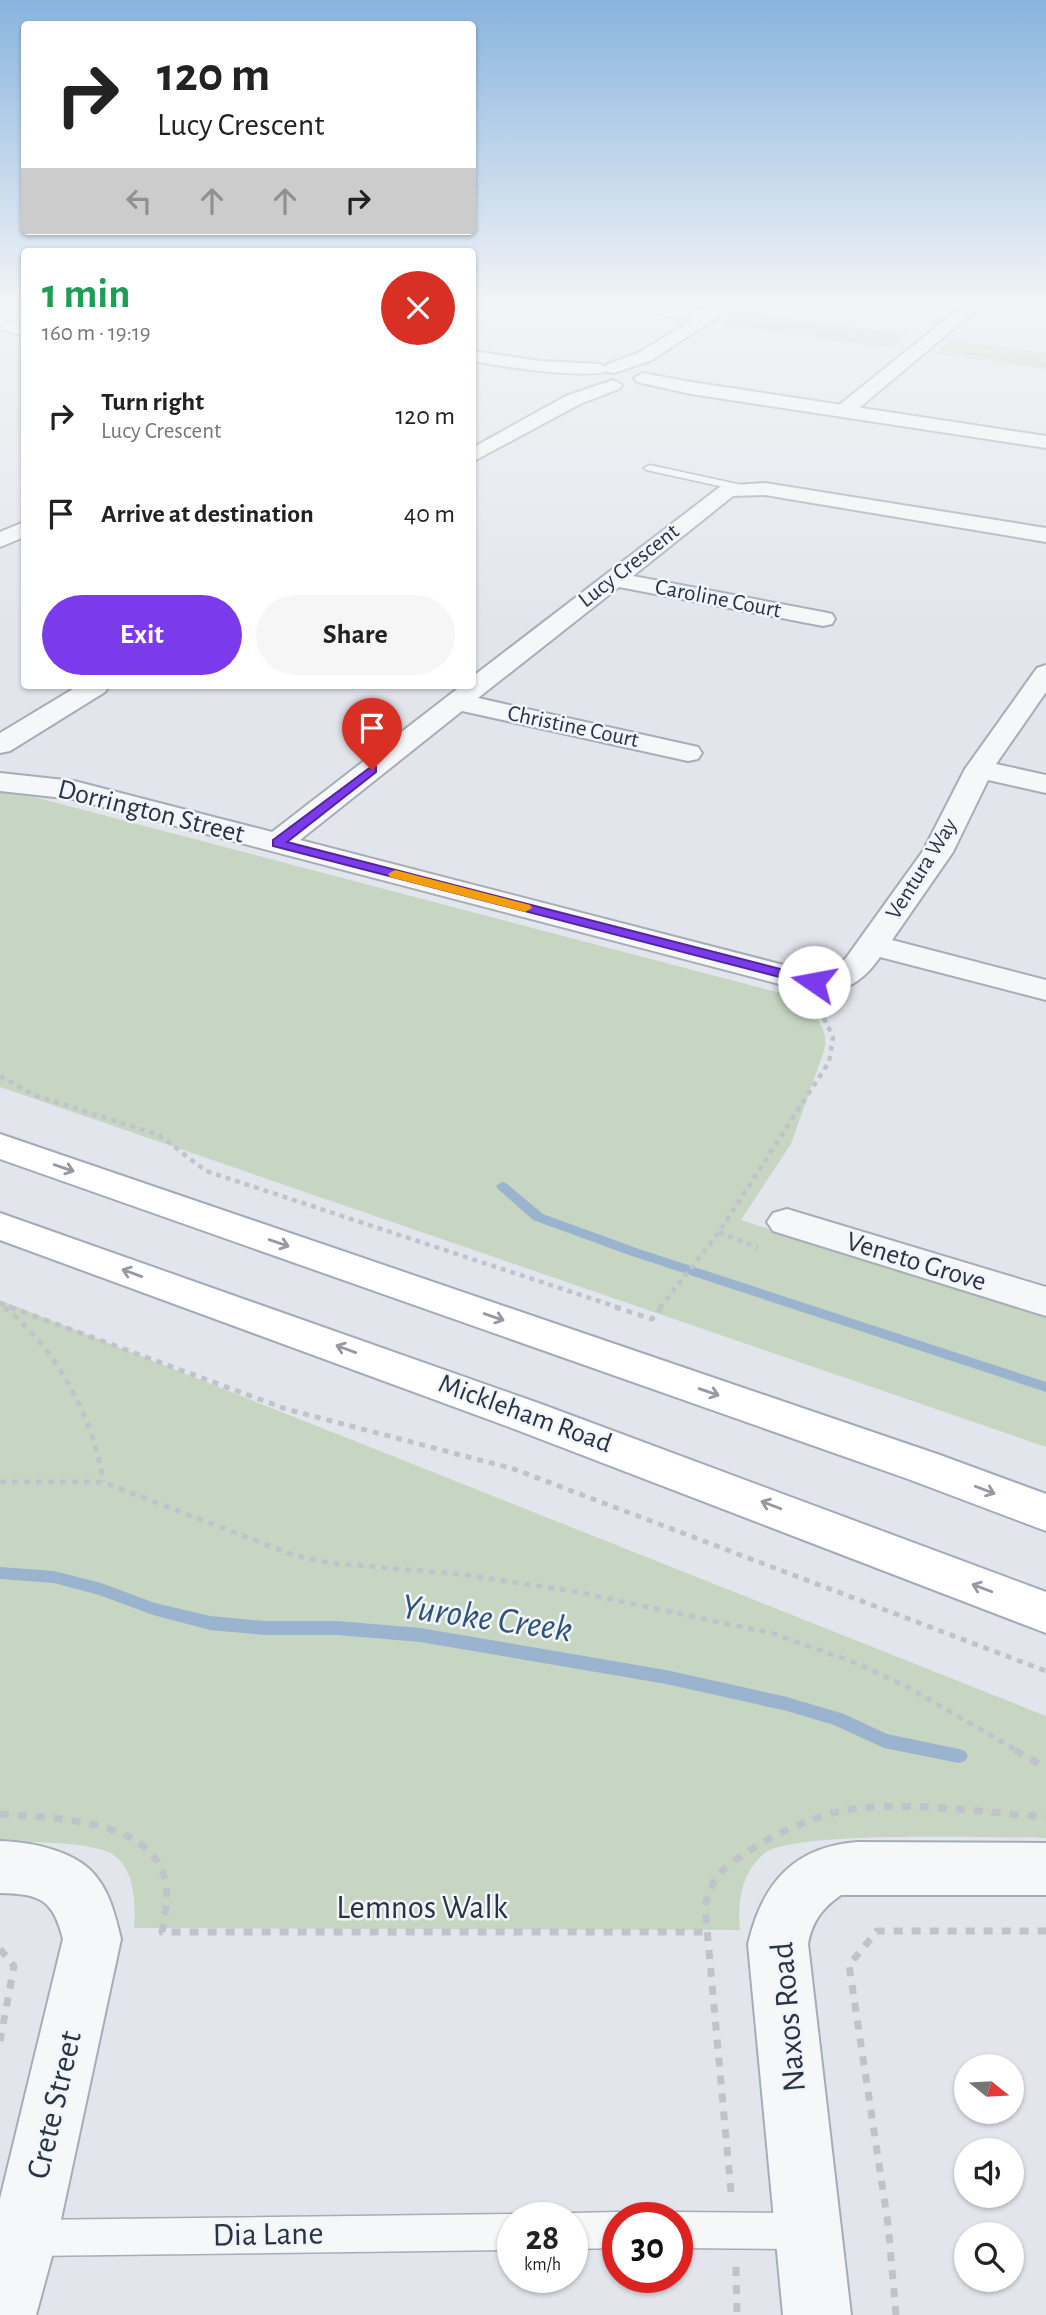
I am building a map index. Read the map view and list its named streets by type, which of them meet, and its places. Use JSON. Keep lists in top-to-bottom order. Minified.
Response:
{"streets":{"main road":["Mickleham Road"],"street":["Lucy Crescent","Caroline Court","Christine Court","Dorrington Street","Ventura Way","Veneto Grove","Naxos Road","Crete Street"],"lane":["Dia Lane"],"path":["Lemnos Walk"]},"crossings":[["Lucy Crescent","Caroline Court"],["Lucy Crescent","Christine Court"],["Lucy Crescent","Dorrington Street"],["Dorrington Street","Ventura Way"],["Crete Street","Dia Lane"]],"water":["Yuroke Creek"],"north":"right","page":{"turn":["120 m","Lucy Crescent"],"heading":["1 min","160 m · 19:19"],"list":[{"name":"Turn right","note":"Lucy Crescent","value":"120 m"},{"name":"Arrive at destination","value":"40 m"}],"buttons":["Exit","Share"],"speed":"28 km/h","limit":"30"}}
